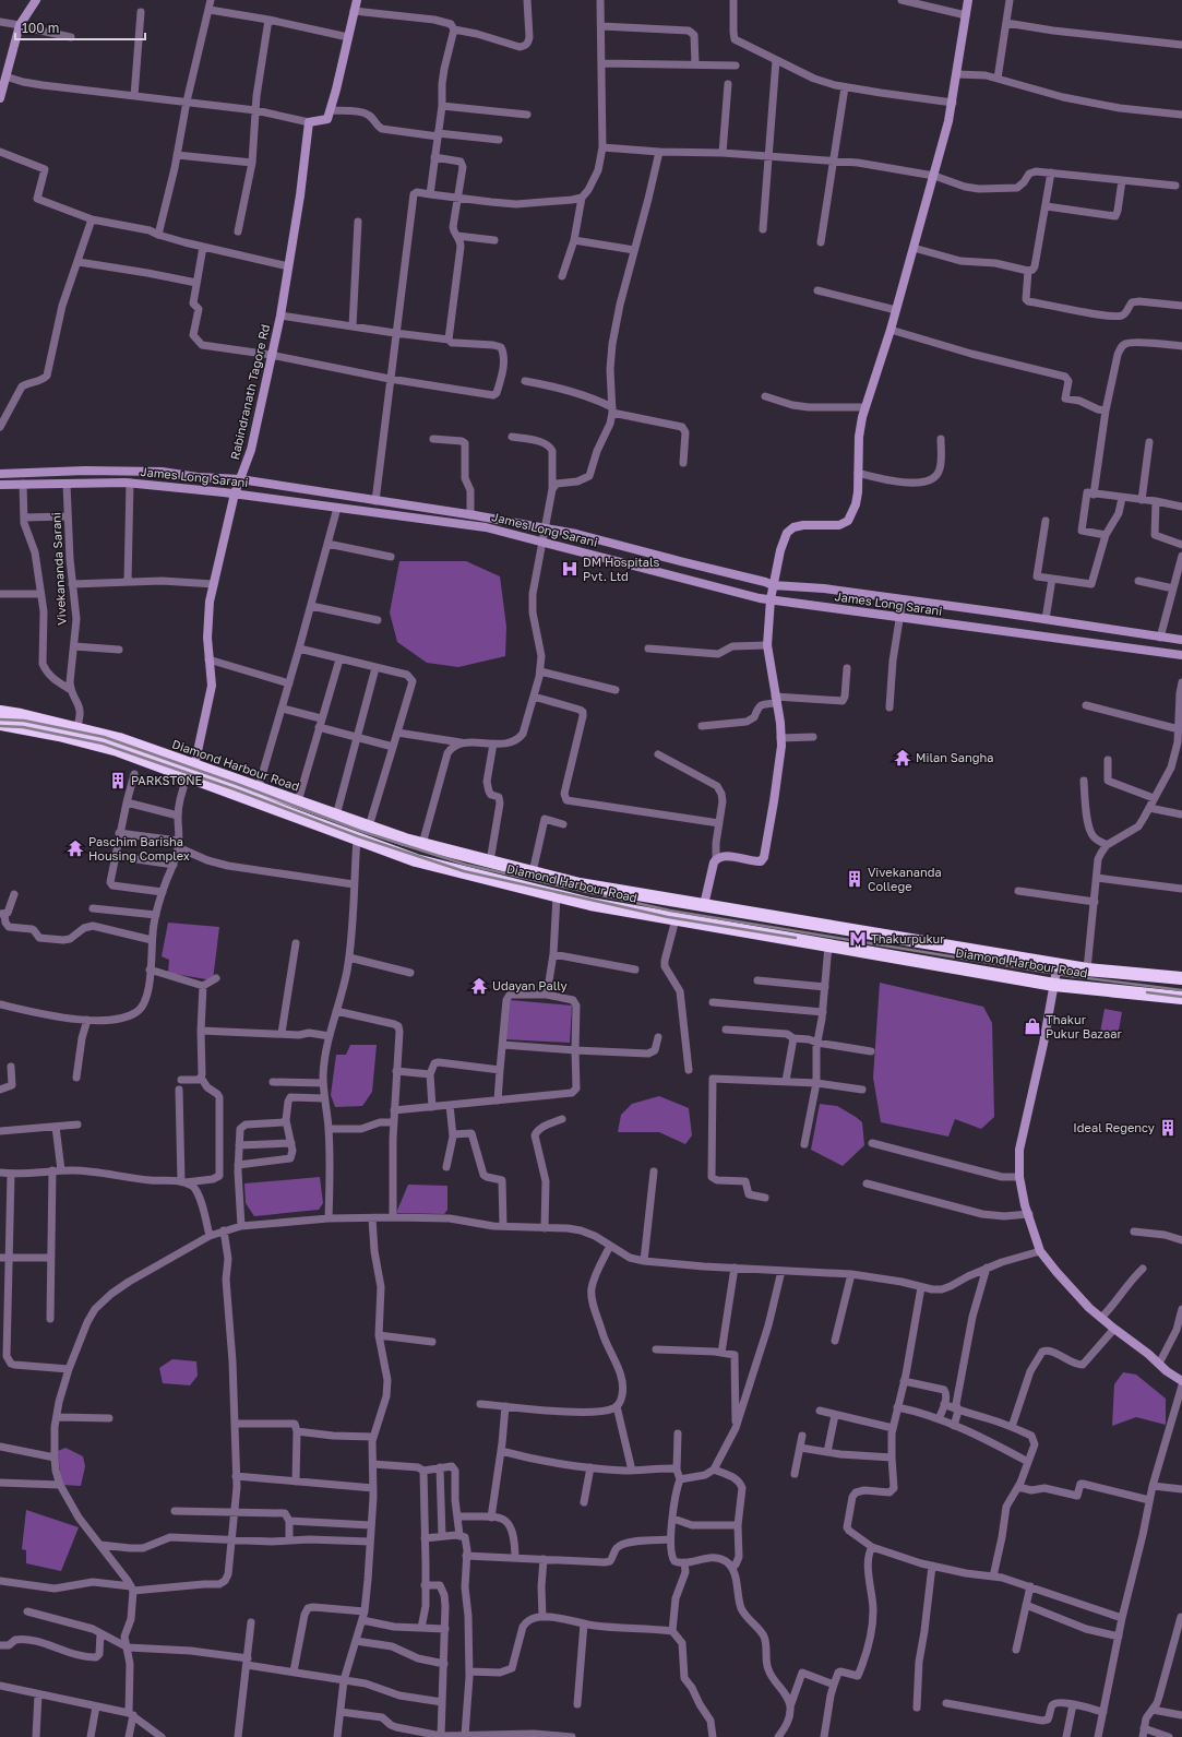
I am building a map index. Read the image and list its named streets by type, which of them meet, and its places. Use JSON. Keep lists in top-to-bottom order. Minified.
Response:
{"streets":{"highway":["Diamond Harbour Road"],"main road":["Rabindranath Tagore Rd","James Long Sarani"],"street":["Vivekananda Sarani"]},"crossings":[["Rabindranath Tagore Rd","James Long Sarani"],["Rabindranath Tagore Rd","Diamond Harbour Road"],["James Long Sarani","Vivekananda Sarani"],["Vivekananda Sarani","Diamond Harbour Road"]],"places":{"hospital":["DM Hospitals Pvt. Ltd"],"temple":["Milan Sangha","Paschim Barisha Housing Complex","Udayan Pally"],"building":["PARKSTONE","Vivekananda College","Ideal Regency"],"metro station":["Thakurpukur"],"shop":["Thakur Pukur Bazaar"]},"scale_bar":"100 m"}
